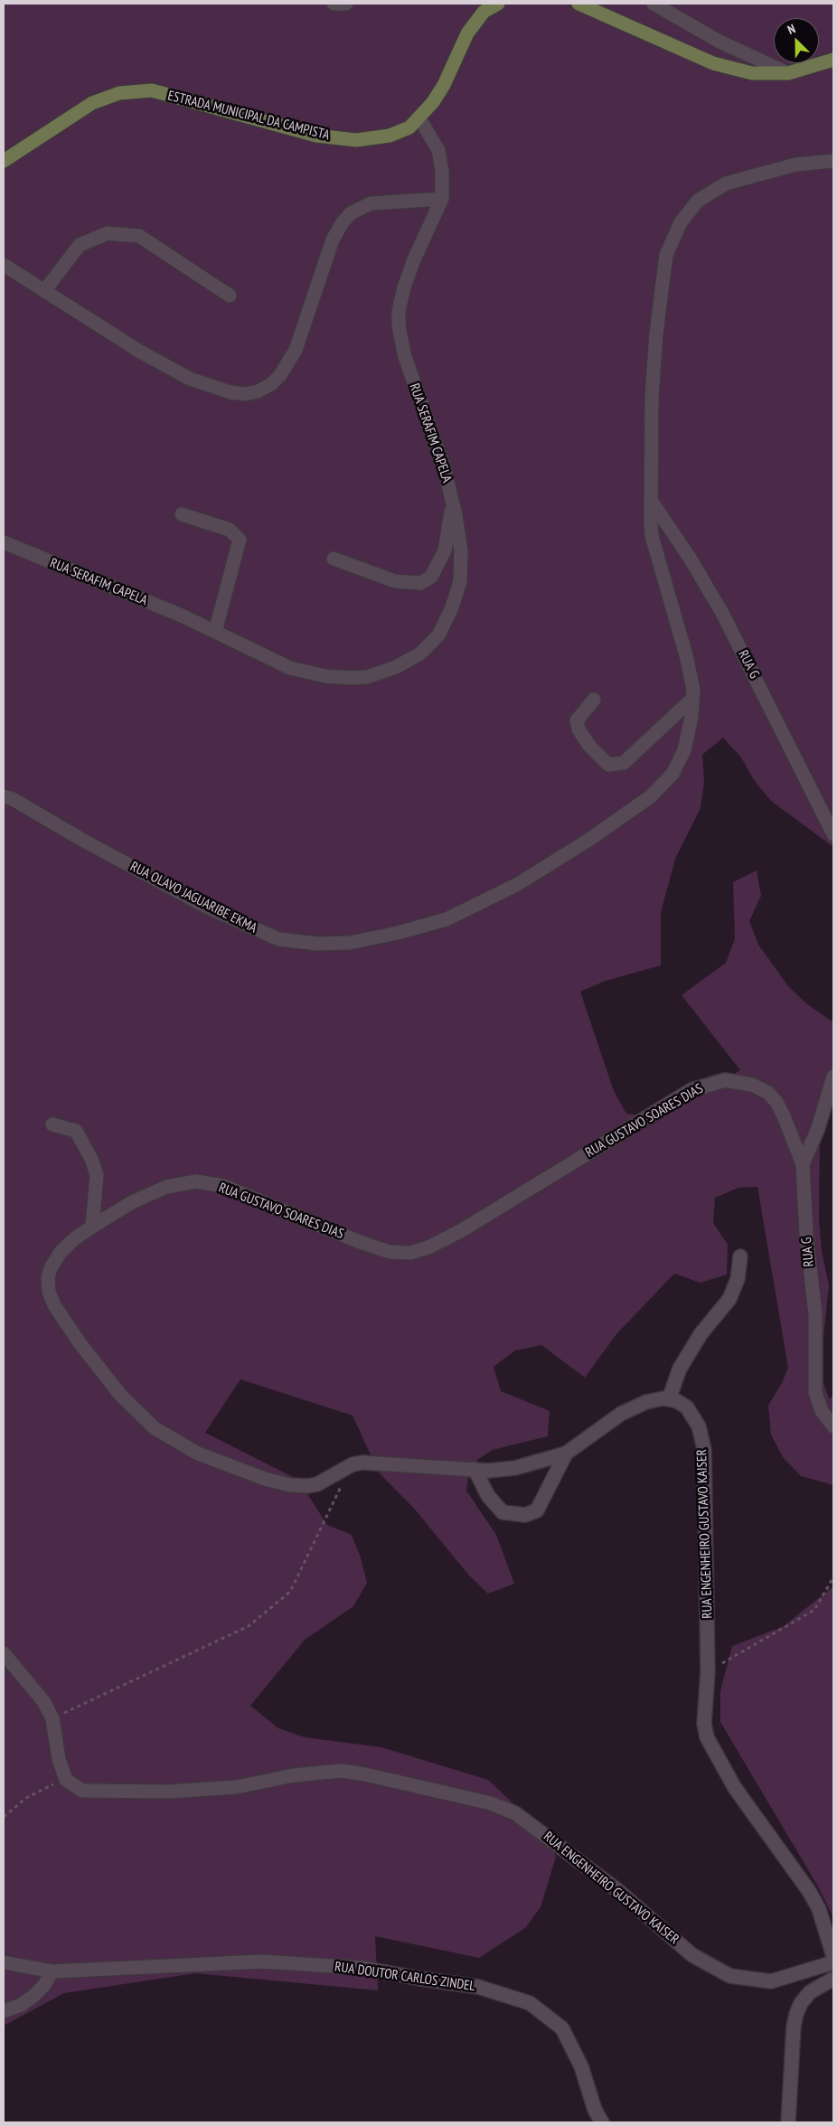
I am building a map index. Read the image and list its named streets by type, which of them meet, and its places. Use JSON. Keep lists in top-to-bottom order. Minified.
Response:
{"streets":{"main road":["ESTRADA MUNICIPAL DA CAMPISTA"],"street":["RUA SERAFIM CAPELA","RUA G","RUA OLAVO JAGUARIBE EKMA","RUA GUSTAVO SOARES DIAS","RUA ENGENHEIRO GUSTAVO KAISER","RUA DOUTOR CARLOS ZINDEL"]},"crossings":[["ESTRADA MUNICIPAL DA CAMPISTA","RUA SERAFIM CAPELA"],["RUA G","RUA OLAVO JAGUARIBE EKMA"],["RUA G","RUA GUSTAVO SOARES DIAS"]],"north":"top left"}
